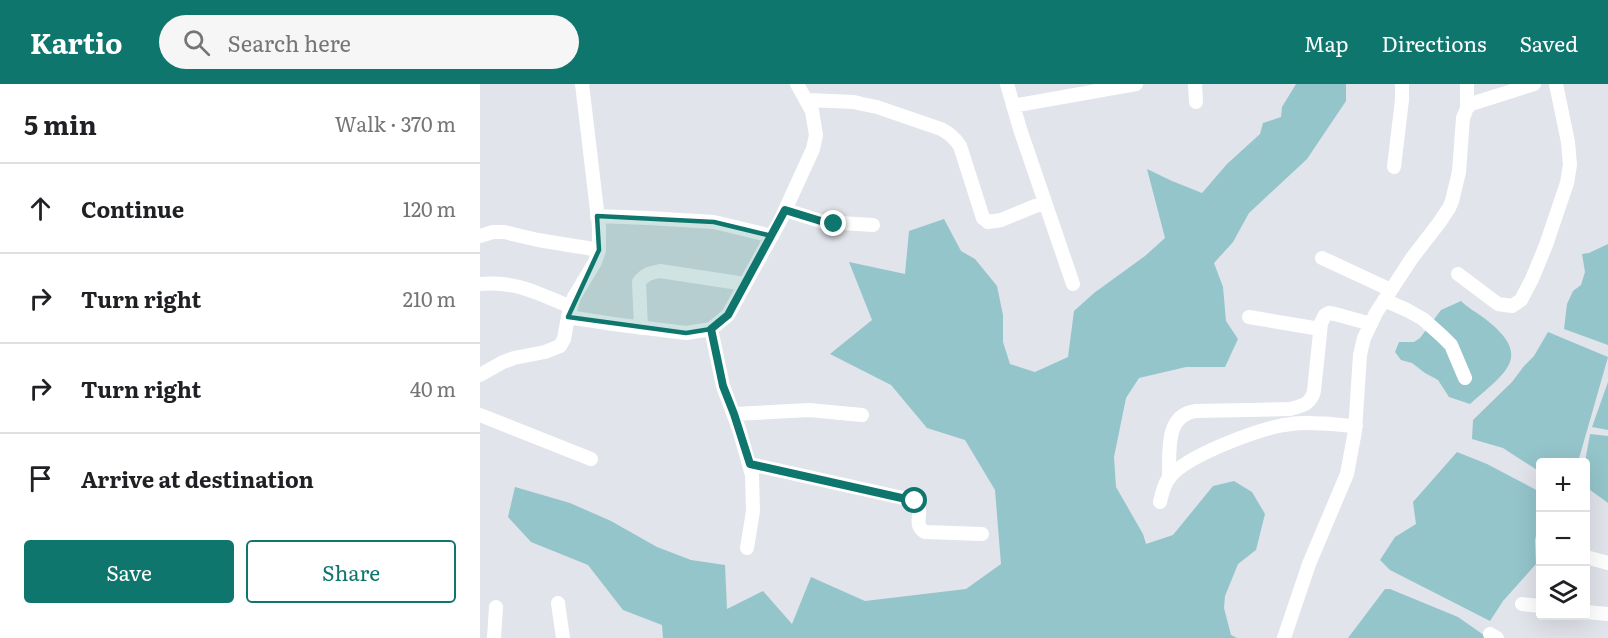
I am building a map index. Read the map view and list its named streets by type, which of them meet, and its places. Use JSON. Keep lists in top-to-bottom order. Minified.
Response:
{"page":{"header":"Kartio","search":"Search here","nav":["Map","Directions","Saved"],"heading":["5 min","Walk · 370 m"],"list":[["Continue","120 m"],["Turn right","210 m"],["Turn right","40 m"],"Arrive at destination"],"map_buttons":["+","−"],"buttons":["Save","Share"]}}
